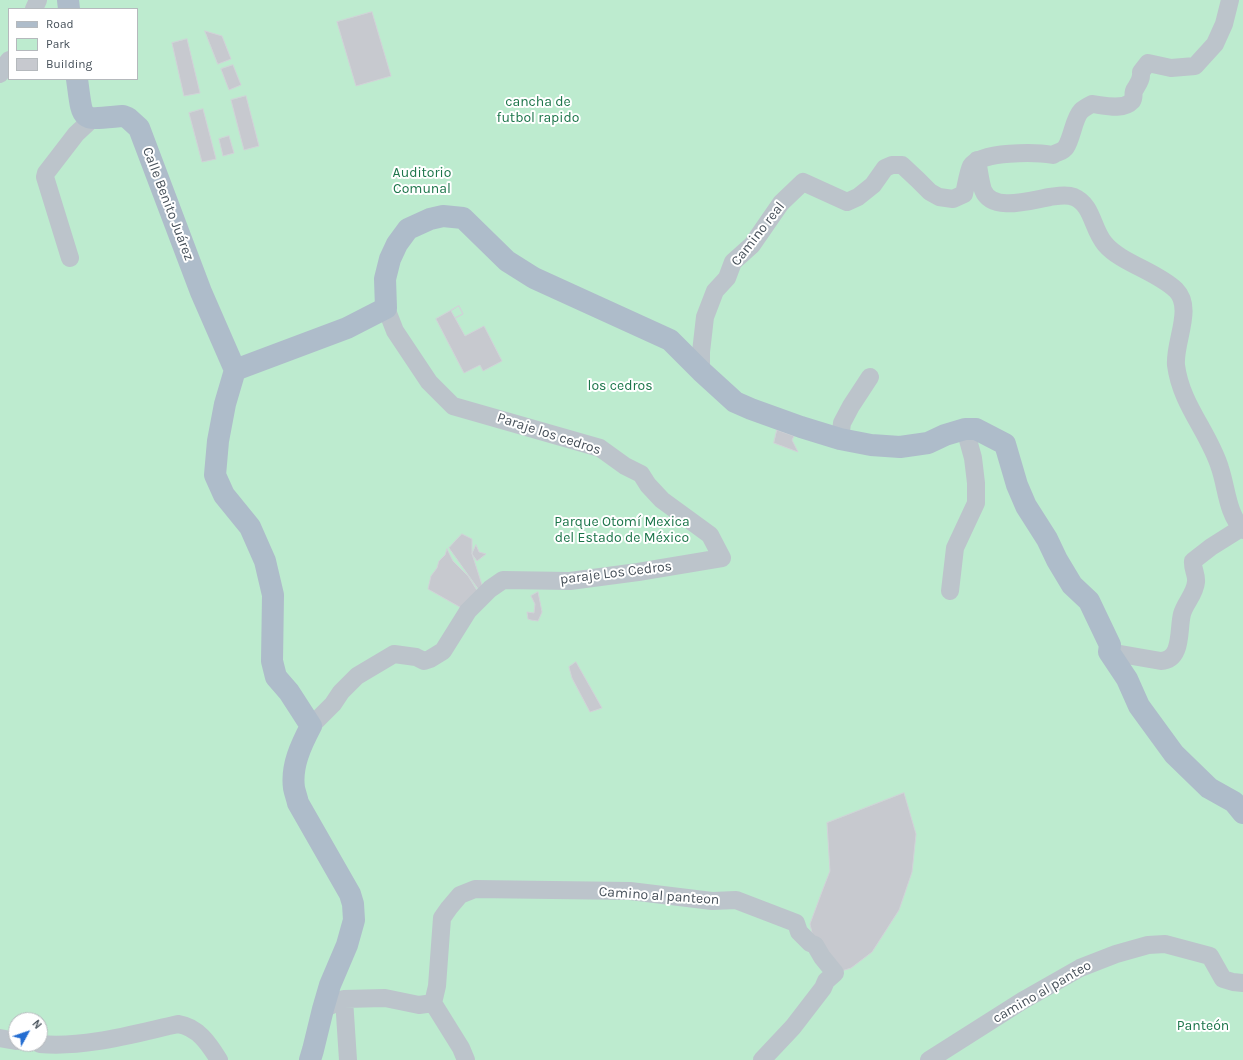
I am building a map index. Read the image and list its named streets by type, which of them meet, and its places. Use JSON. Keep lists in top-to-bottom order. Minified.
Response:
{"streets":{"main road":["Calle Benito Juárez"],"street":["Camino real","Paraje los cedros","paraje Los Cedros","Camino al panteon","camino al panteo"]},"crossings":[["Paraje los cedros","paraje Los Cedros"]],"parks":["cancha de futbol rapido","Auditorio Comunal","los cedros","Parque Otomí Mexica del Estado de México","Panteón"],"legend":["Road","Park","Building"],"north":"top right"}
